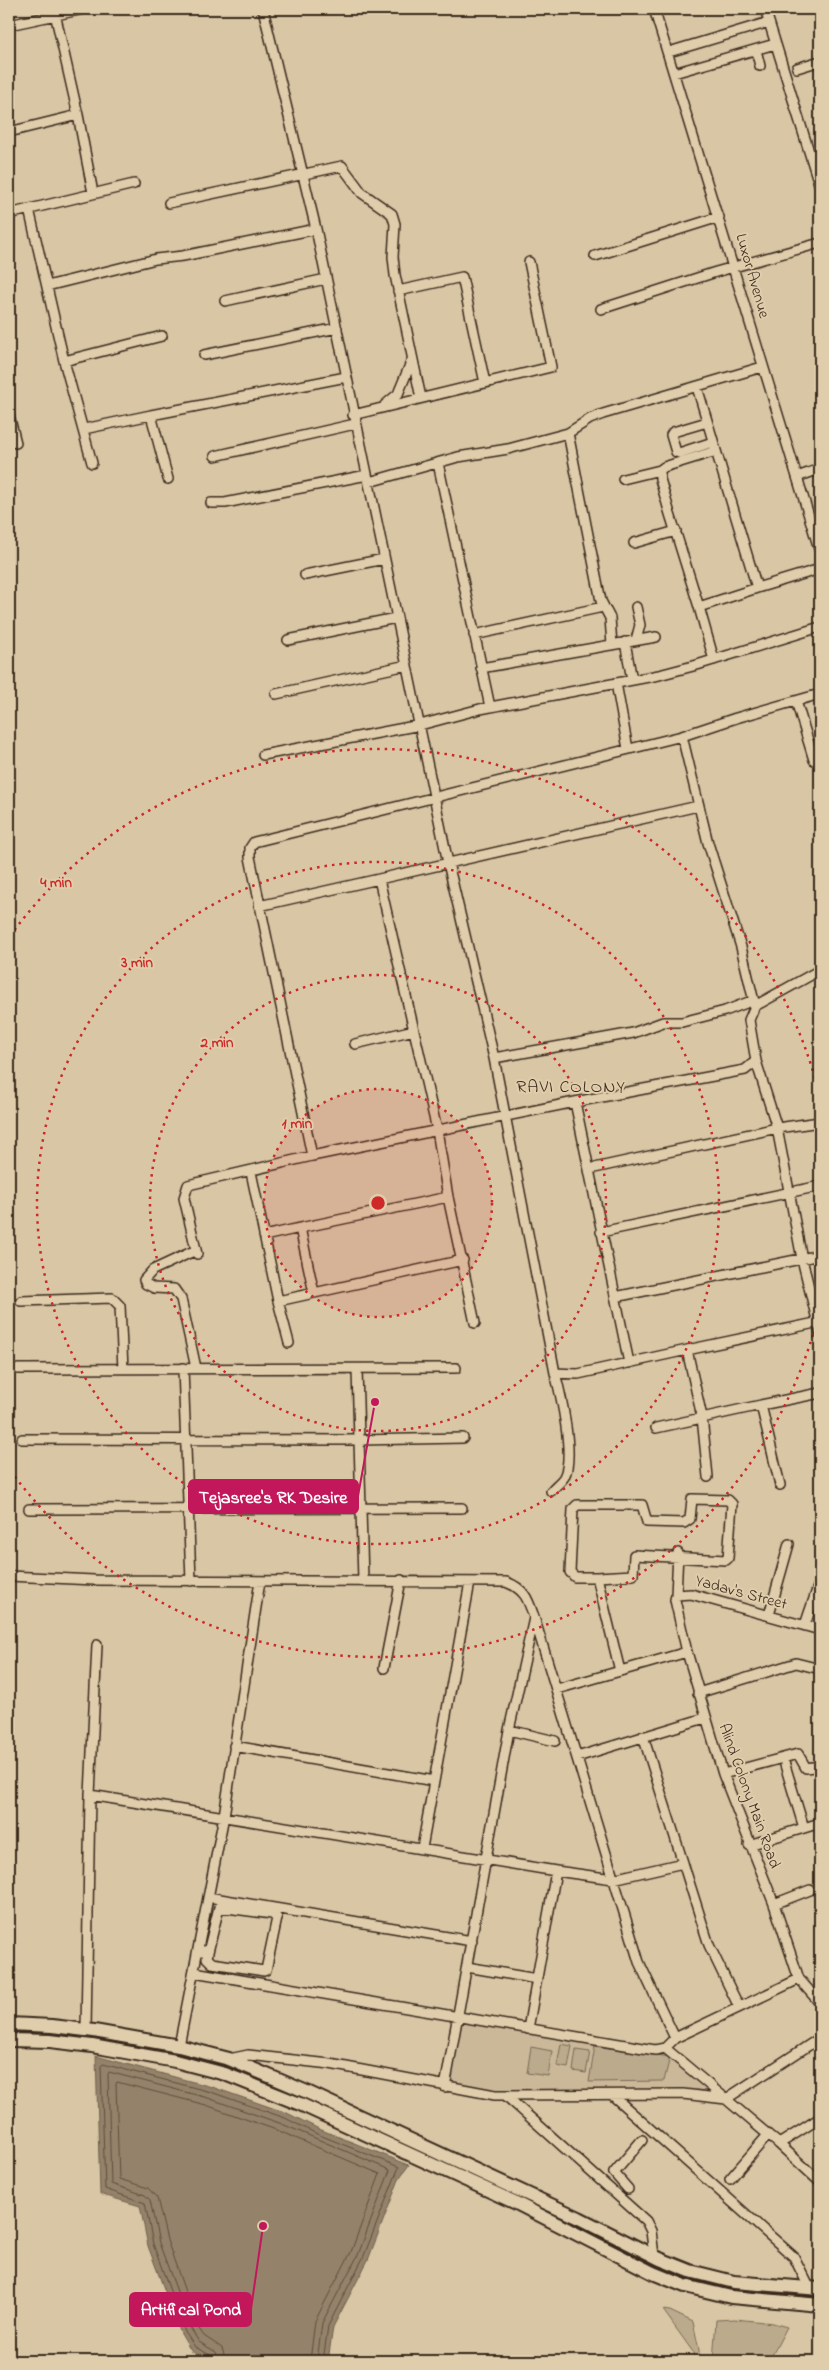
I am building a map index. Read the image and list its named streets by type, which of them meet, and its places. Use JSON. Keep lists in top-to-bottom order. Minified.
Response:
{"streets":{"street":["Luxor Avenue","Yadav's Street","Alind Colony Main Road"]},"crossings":[["Yadav's Street","Alind Colony Main Road"]],"districts":["RAVI COLONY"],"places":["Tejasree's RK Desire","Artifical Pond"],"rings":["4 min","3 min","2 min","1 min"]}
